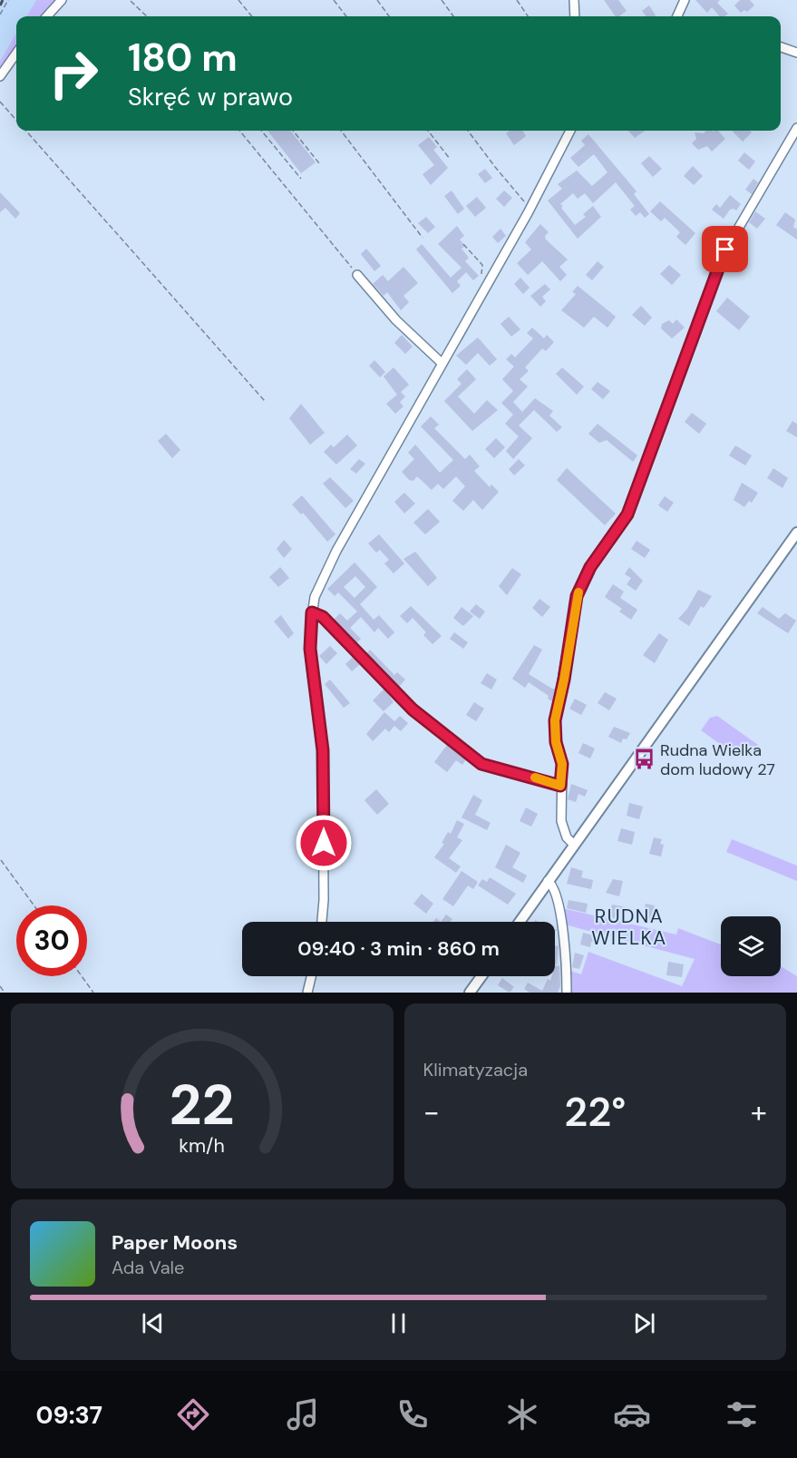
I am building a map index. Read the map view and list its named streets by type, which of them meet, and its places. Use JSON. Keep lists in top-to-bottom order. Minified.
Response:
{"districts":["RUDNA WIELKA"],"places":{"bus stop":["Rudna Wielka dom ludowy 27"]},"page":{"turn":["180 m","Skręć w prawo"],"limit":"30","trip":"09:40 · 3 min · 860 m","tile":"Klimatyzacja","heat":["−","22°","+"],"song":["Paper Moons","Ada Vale"],"tabs":"09:37","gauge":["22","km/h"]}}
